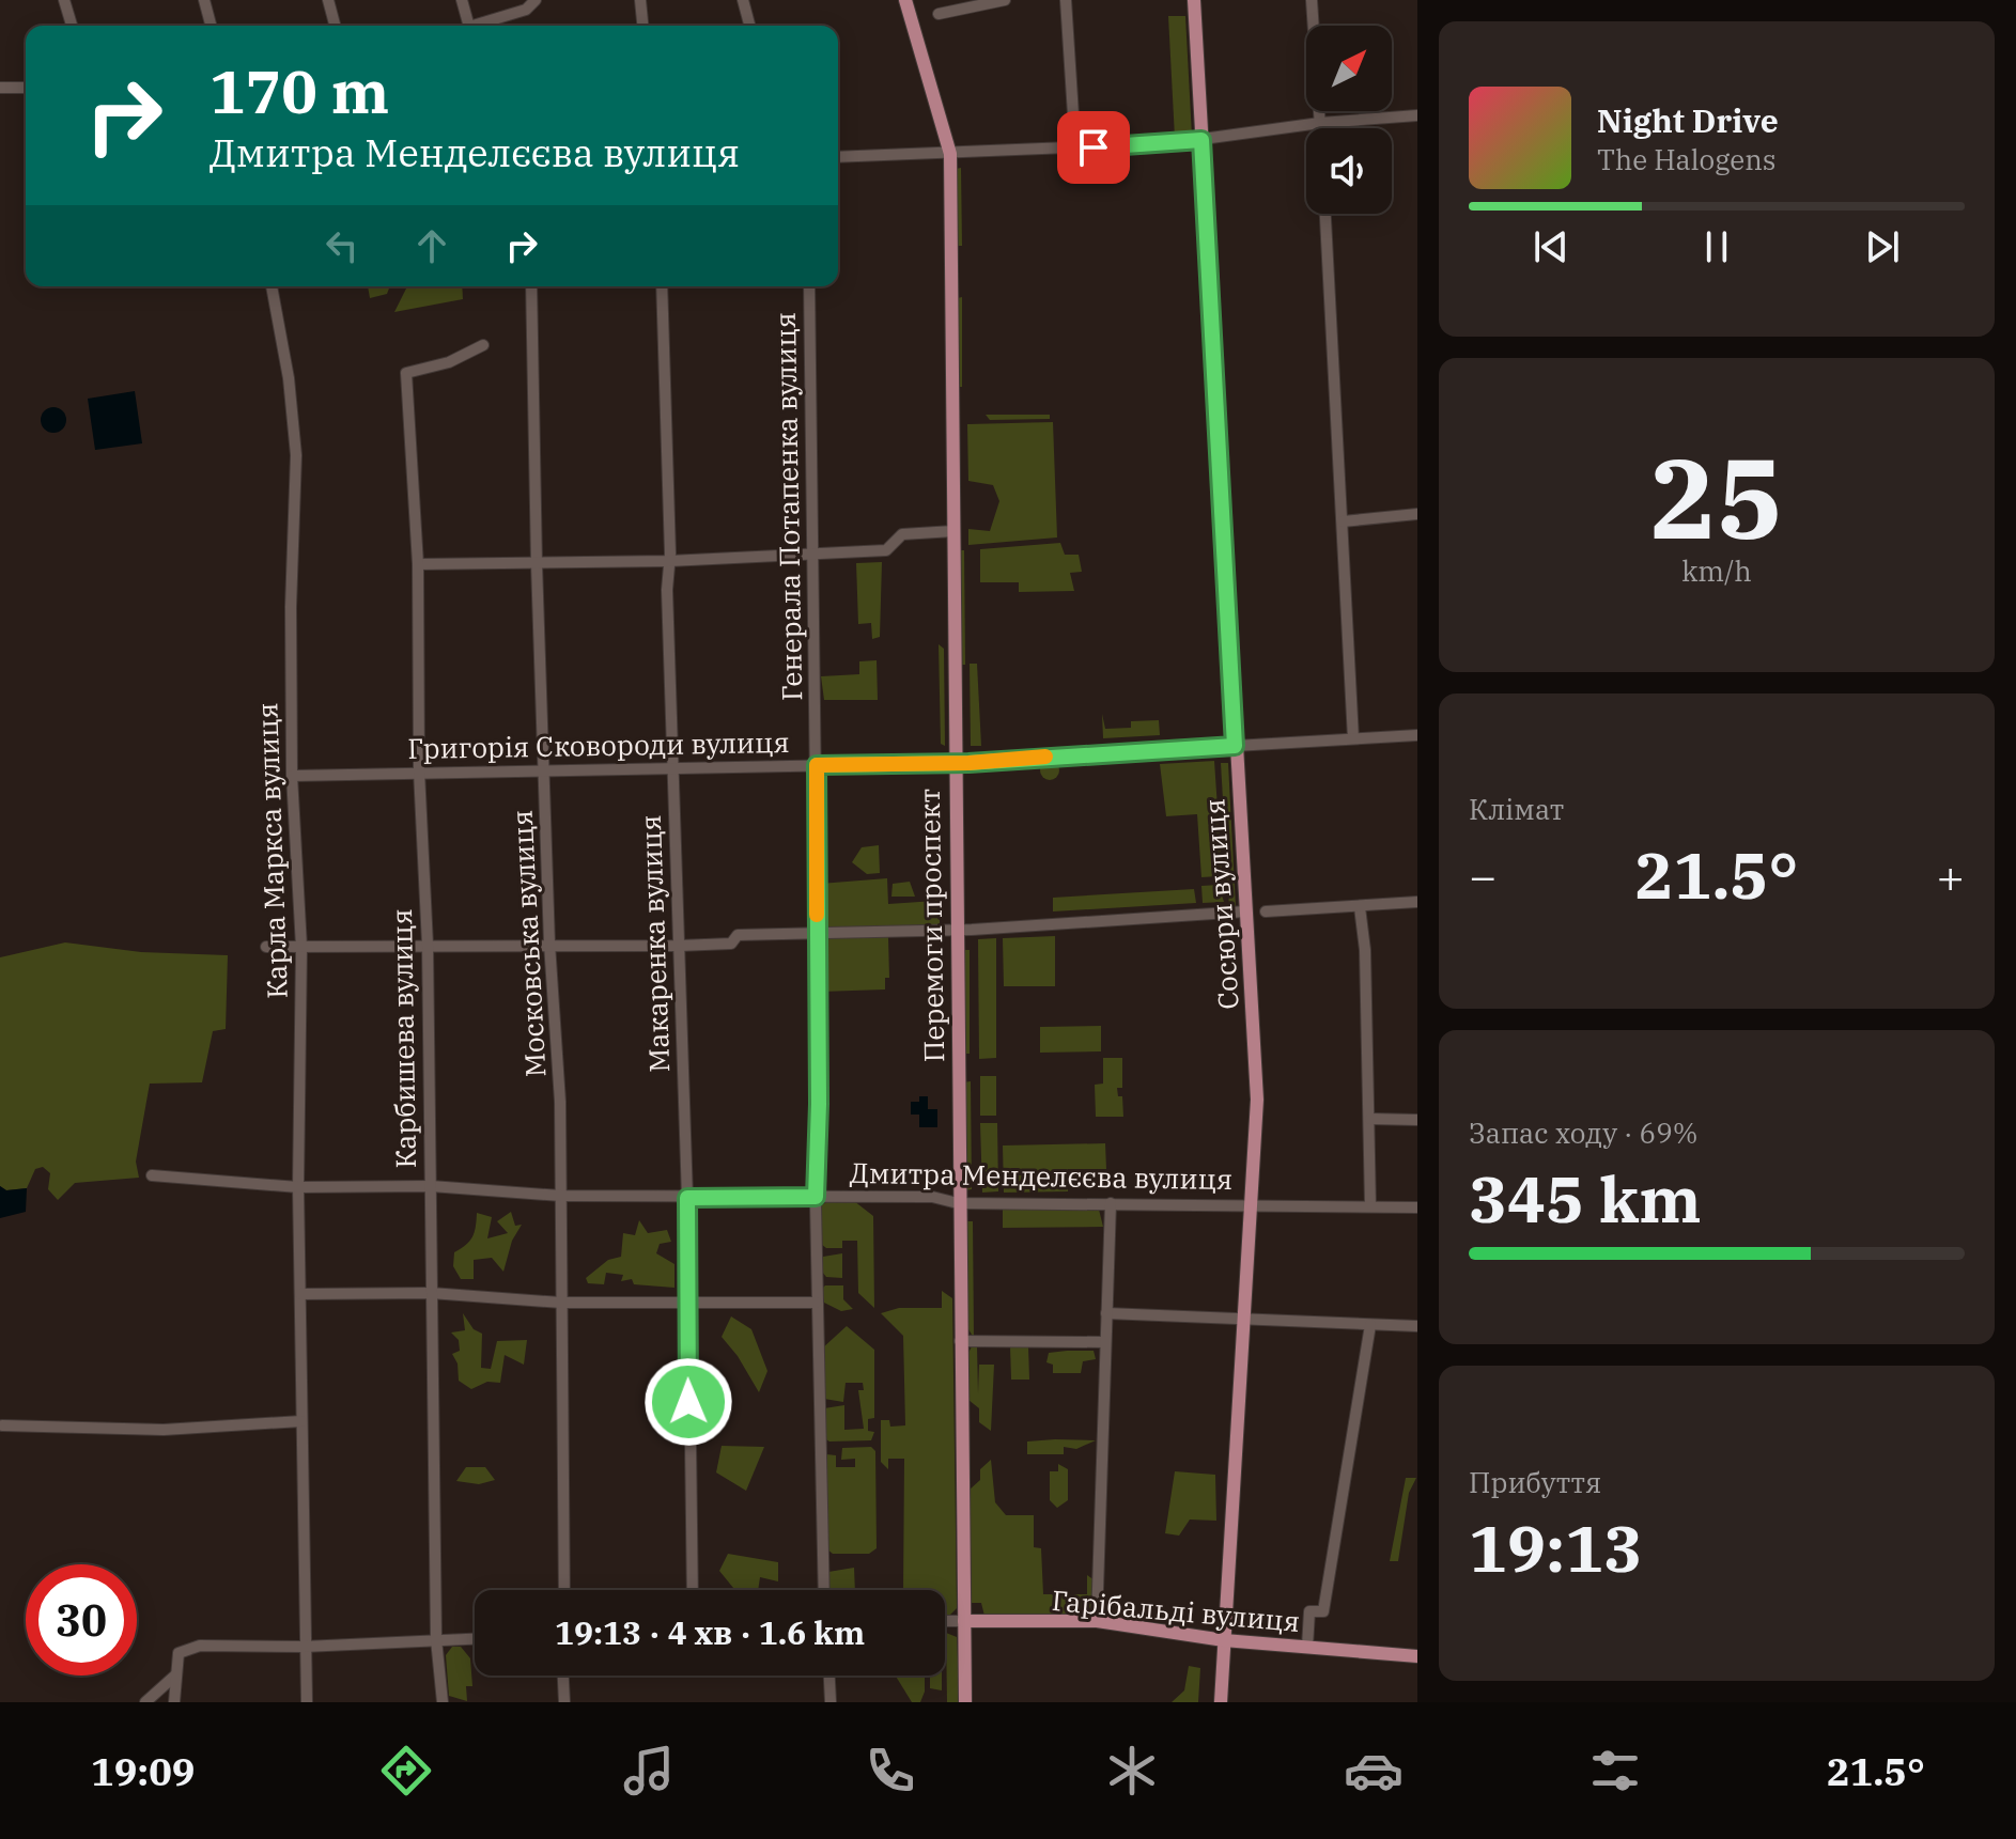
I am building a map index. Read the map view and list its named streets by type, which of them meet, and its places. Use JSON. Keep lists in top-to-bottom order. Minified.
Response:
{"streets":{"main road":["Григорія Сковороди вулиця","Сосюри вулиця","Перемоги проспект","Гарібальді вулиця"],"street":["Генерала Потапенка вулиця","Карла Маркса вулиця","Московська вулиця","Макаренка вулиця","Карбишева вулиця","Дмитра Менделєєва вулиця"]},"crossings":[["Генерала Потапенка вулиця","Григорія Сковороди вулиця"],["Генерала Потапенка вулиця","Дмитра Менделєєва вулиця"],["Григорія Сковороди вулиця","Карла Маркса вулиця"],["Григорія Сковороди вулиця","Сосюри вулиця"],["Григорія Сковороди вулиця","Перемоги проспект"],["Григорія Сковороди вулиця","Московська вулиця"],["Григорія Сковороди вулиця","Макаренка вулиця"],["Григорія Сковороди вулиця","Карбишева вулиця"],["Карла Маркса вулиця","Дмитра Менделєєва вулиця"],["Сосюри вулиця","Дмитра Менделєєва вулиця"],["Сосюри вулиця","Гарібальді вулиця"],["Перемоги проспект","Дмитра Менделєєва вулиця"],["Перемоги проспект","Гарібальді вулиця"],["Московська вулиця","Дмитра Менделєєва вулиця"],["Макаренка вулиця","Дмитра Менделєєва вулиця"],["Карбишева вулиця","Дмитра Менделєєва вулиця"]],"north":"top right","page":{"turn":["170 m","Дмитра Менделєєва вулиця"],"song":["Night Drive","The Halogens"],"tile":[["25","km/h"],"Клімат",["Запас ходу · 69%","345 km"],["Прибуття","19:13"]],"heat":["−","21.5°","+"],"limit":"30","trip":"19:13 · 4 хв · 1.6 km","tabs":["19:09","21.5°"]}}
